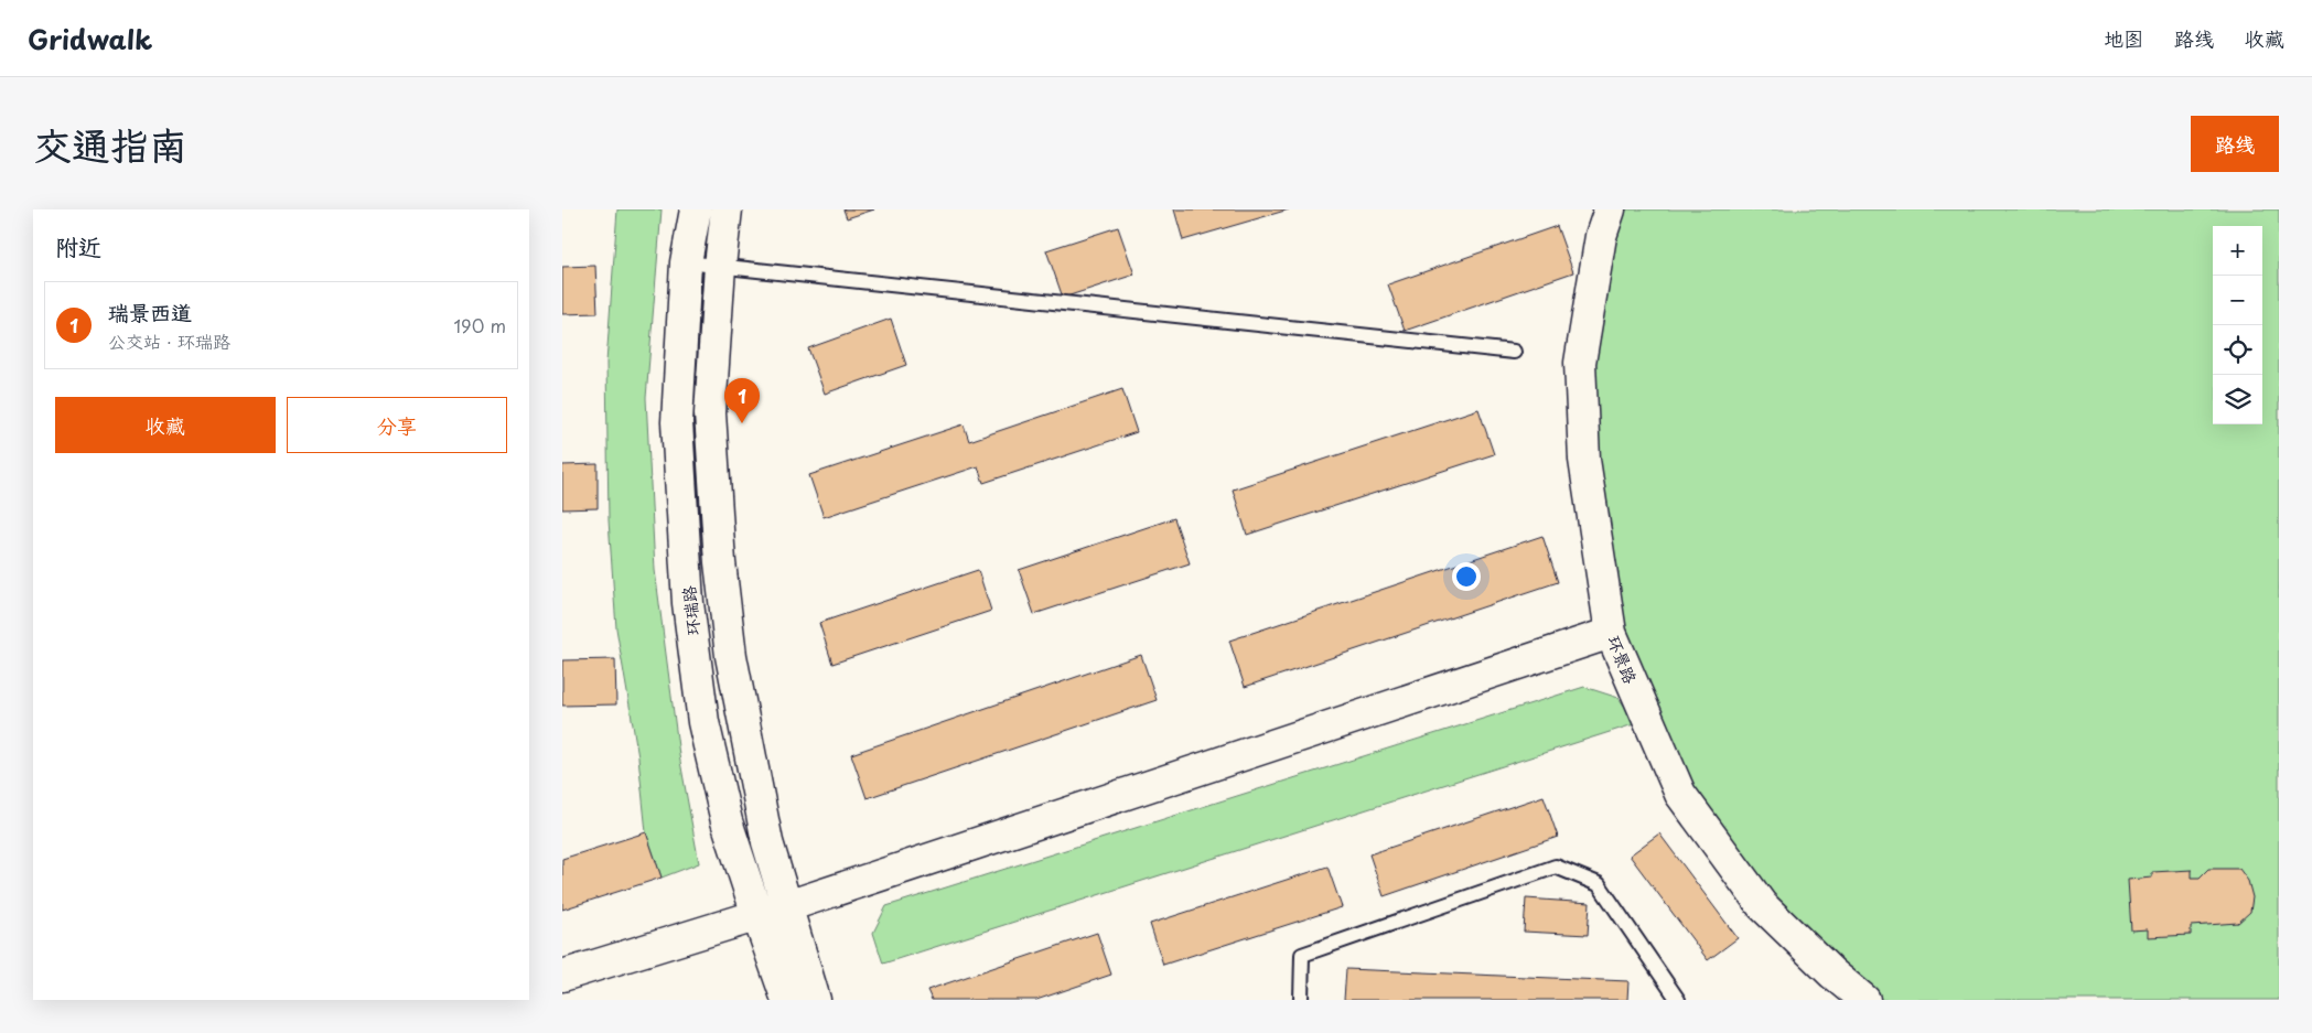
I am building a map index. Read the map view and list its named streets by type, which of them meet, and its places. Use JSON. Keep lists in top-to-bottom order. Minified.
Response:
{"streets":{"street":["环瑞路","环景路"]},"page":{"header":"Gridwalk","nav":["地图","路线","收藏"],"title":"交通指南","buttons":["路线",["收藏","分享"]],"heading":"附近","map_buttons":["+","−"],"list":[{"mark":"1","name":"瑞景西道","note":"公交站 · 环瑞路","value":"190 m"}],"pins":"1"}}
